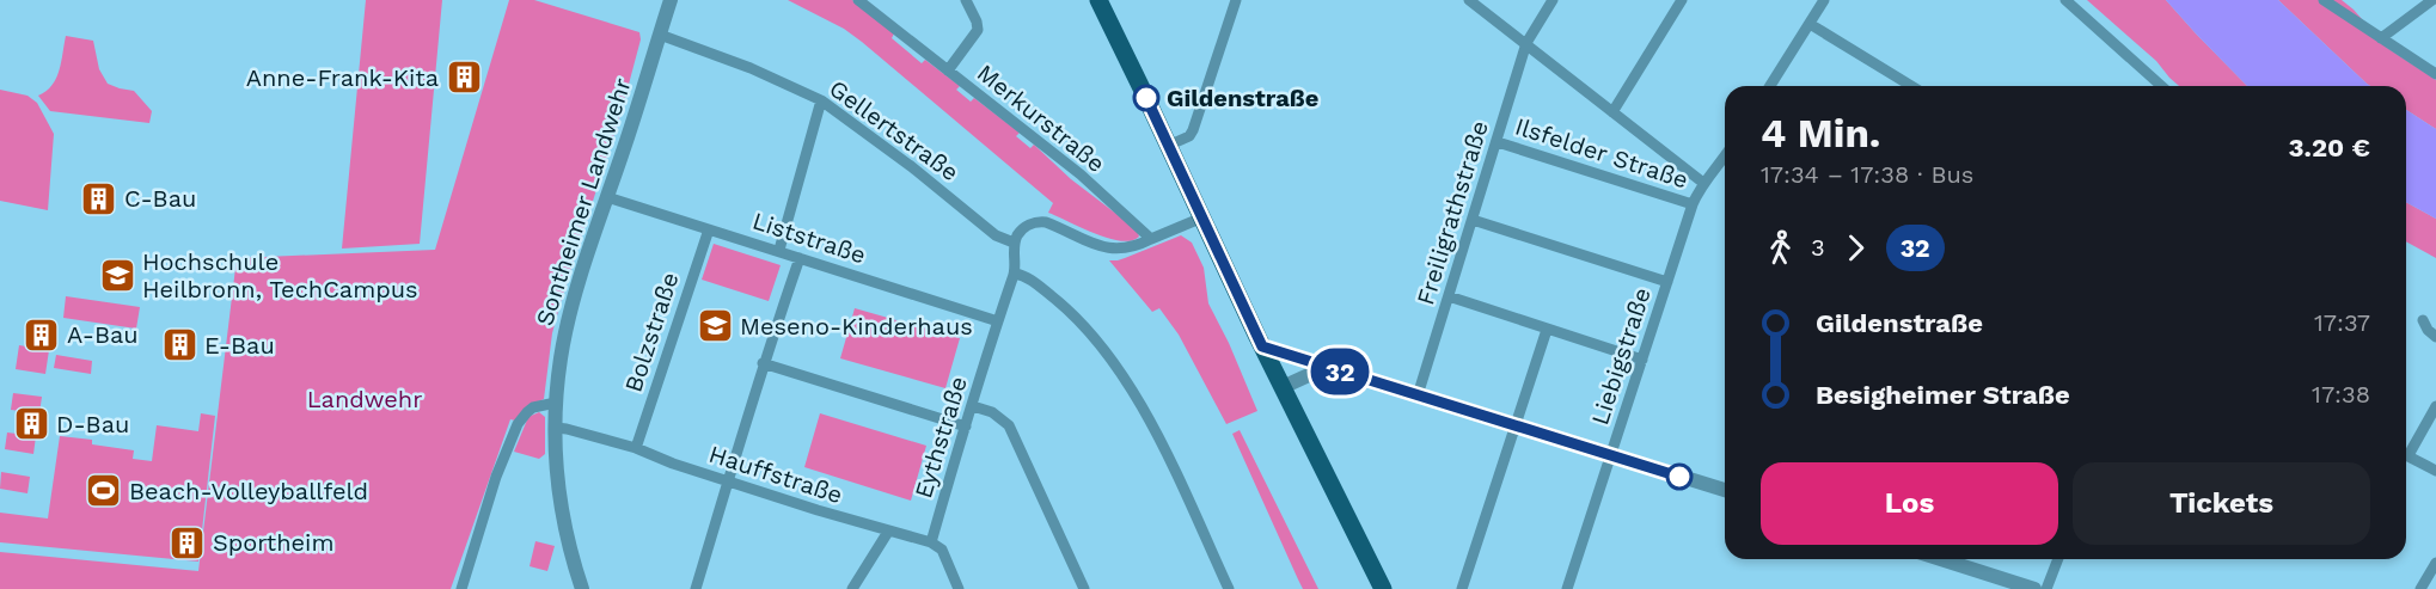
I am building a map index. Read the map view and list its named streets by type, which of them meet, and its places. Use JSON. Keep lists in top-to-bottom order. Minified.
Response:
{"streets":{"street":["Merkurstraße","Gellertstraße","Ilsfelder Straße","Sontheimer Landwehr","Freiligrathstraße","Liststraße","Bolzstraße","Liebigstraße","Eythstraße","Hauffstraße"]},"crossings":[["Gellertstraße","Sontheimer Landwehr"],["Gellertstraße","Eythstraße"],["Ilsfelder Straße","Freiligrathstraße"],["Ilsfelder Straße","Liebigstraße"],["Sontheimer Landwehr","Liststraße"],["Sontheimer Landwehr","Hauffstraße"],["Liststraße","Bolzstraße"],["Liststraße","Eythstraße"],["Bolzstraße","Hauffstraße"],["Eythstraße","Hauffstraße"]],"parks":["Landwehr"],"places":{"building":["Anne-Frank-Kita","C-Bau","A-Bau","E-Bau","D-Bau","Sportheim"],"other":["Gildenstraße"],"school or university":["Hochschule Heilbronn, TechCampus","Meseno-Kinderhaus"],"sports":["Beach-Volleyballfeld"]},"lines":["bus line 32"],"page":{"on_map":"32","heading":["4 Min.","17:34 – 17:38 · Bus","3.20 €"],"legs":["3","32"],"list":[{"name":"Gildenstraße","value":"17:37"},{"name":"Besigheimer Straße","value":"17:38"}],"buttons":["Los","Tickets"]}}
